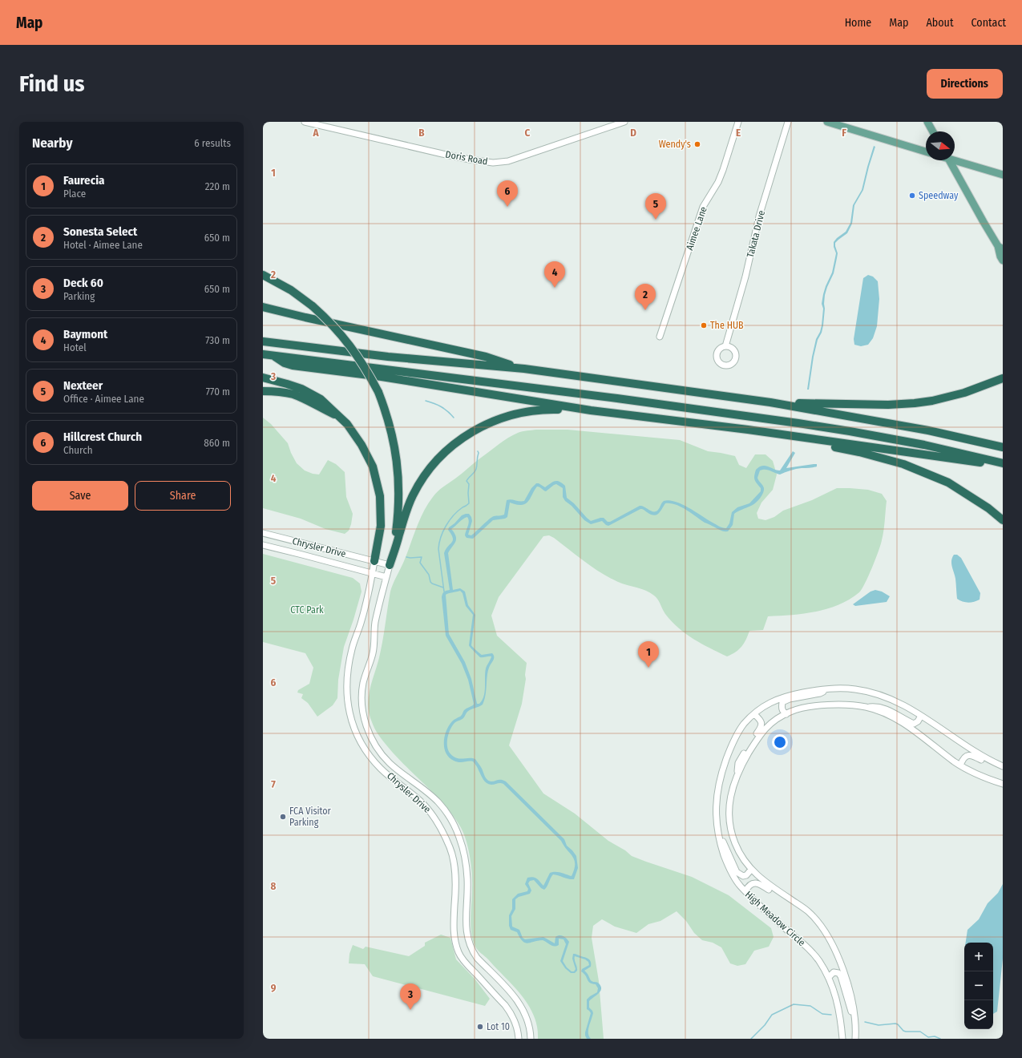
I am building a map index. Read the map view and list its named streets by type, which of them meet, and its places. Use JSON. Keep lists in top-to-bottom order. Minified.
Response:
{"streets":{"street":["Doris Road","Aimee Lane","Takata Drive","Chrysler Drive","High Meadow Circle"]},"parks":["CTC Park"],"places":["Wendy's","Speedway","The HUB","FCA Visitor Parking","Lot 10"],"north":"right","page":{"header":"Map","nav":["Home","Map","About","Contact"],"buttons":["Directions",["Save","Share"]],"title":"Find us","heading":["Nearby","6 results"],"list":[{"mark":"1","name":"Faurecia","note":"Place","value":"220 m"},{"mark":"2","name":"Sonesta Select","note":"Hotel · Aimee Lane","value":"650 m"},{"mark":"3","name":"Deck 60","note":"Parking","value":"650 m"},{"mark":"4","name":"Baymont","note":"Hotel","value":"730 m"},{"mark":"5","name":"Nexteer","note":"Office · Aimee Lane","value":"770 m"},{"mark":"6","name":"Hillcrest Church","note":"Church","value":"860 m"}],"pins":["6","5","4","2","1","3"],"map_buttons":["+","−"]},"grid":{"columns":["A","B","C","D","E","F"],"rows":["1","2","3","4","5","6","7","8","9"]}}
